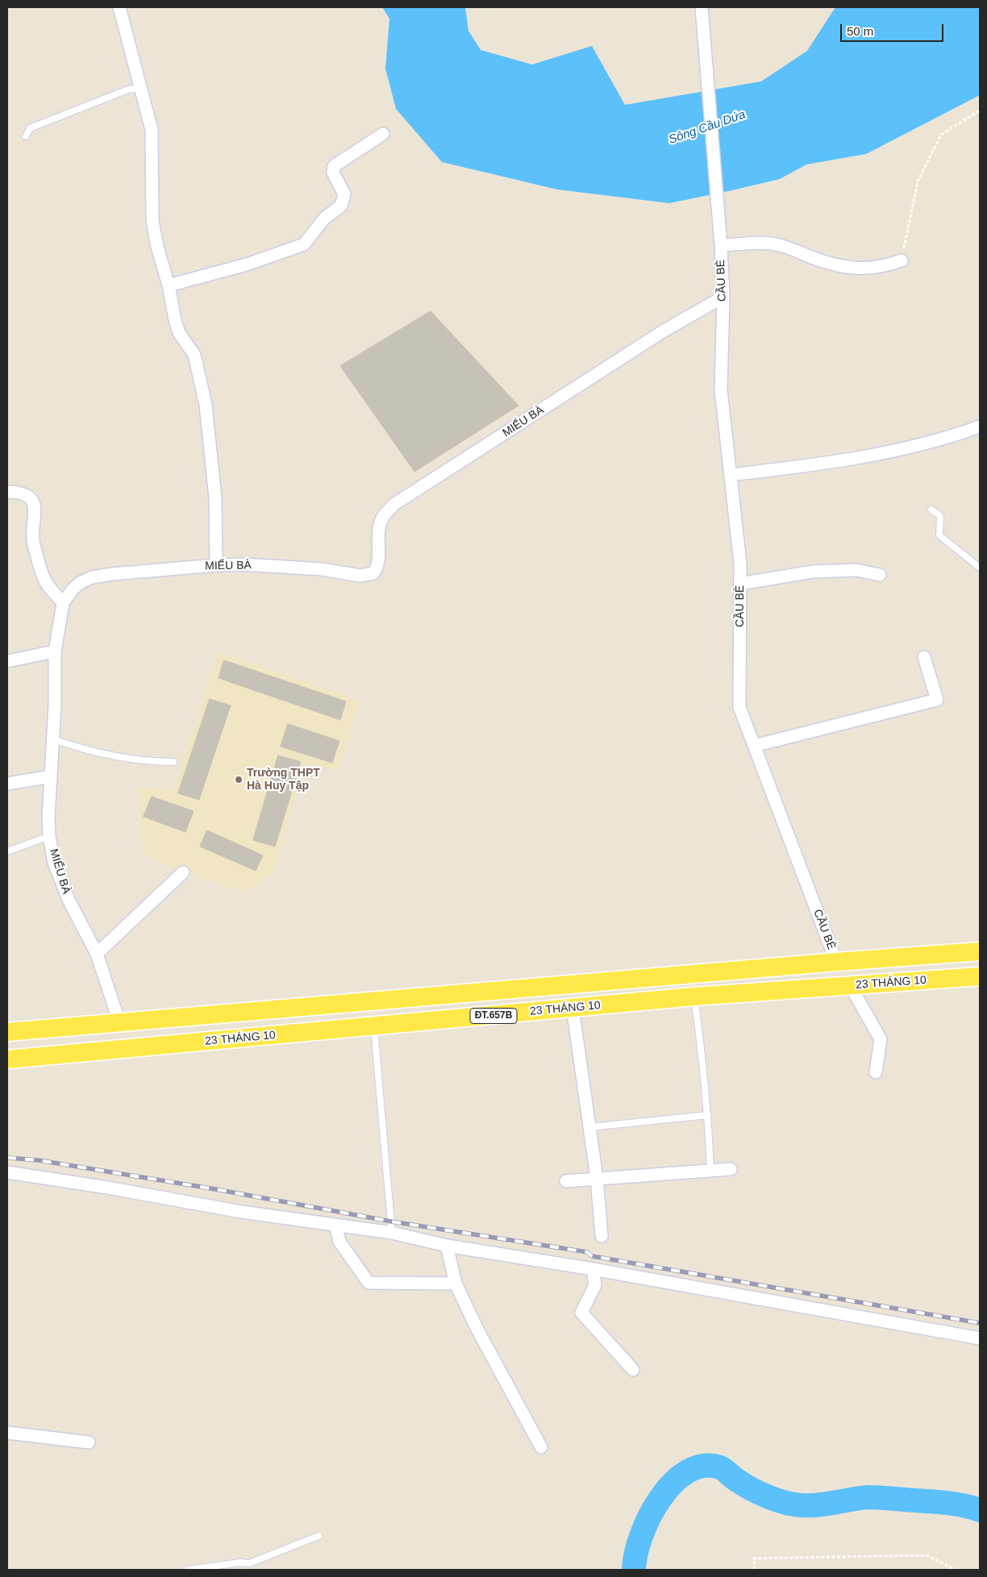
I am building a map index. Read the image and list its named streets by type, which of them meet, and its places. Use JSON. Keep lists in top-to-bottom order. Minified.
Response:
{"streets":{"main road":["23 THÁNG 10","ĐT.657B"],"street":["CẦU BÈ","MIẾU BÀ"]},"crossings":[["CẦU BÈ","MIẾU BÀ"],["CẦU BÈ","ĐT.657B"],["MIẾU BÀ","ĐT.657B"]],"water":["Sông Cầu Dứa"],"places":["Trường THPT Hà Huy Tập"],"scale_bar":"50 m"}
